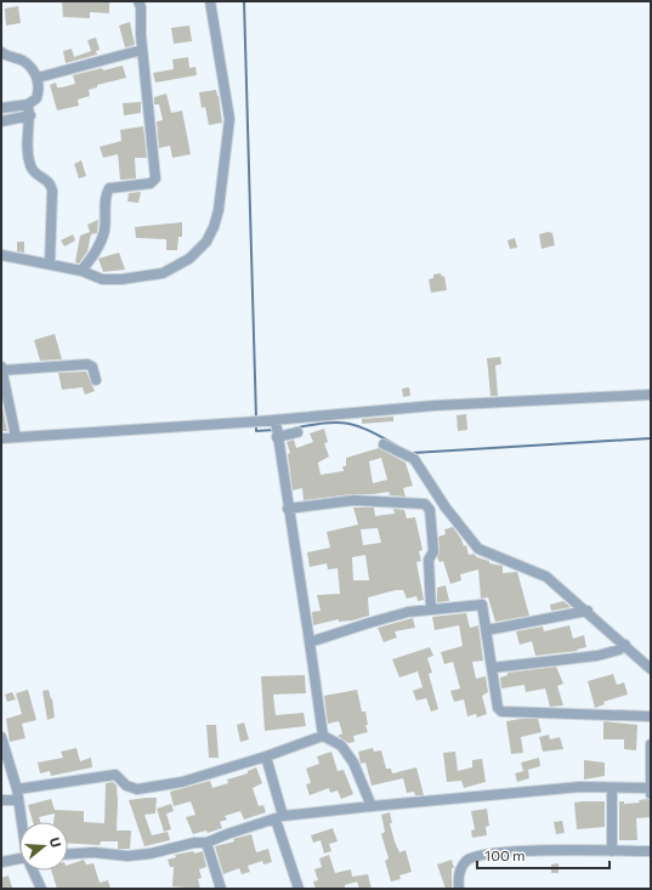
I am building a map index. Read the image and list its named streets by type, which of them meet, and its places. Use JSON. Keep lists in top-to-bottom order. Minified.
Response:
{"scale_bar":"100 m","north":"right"}
